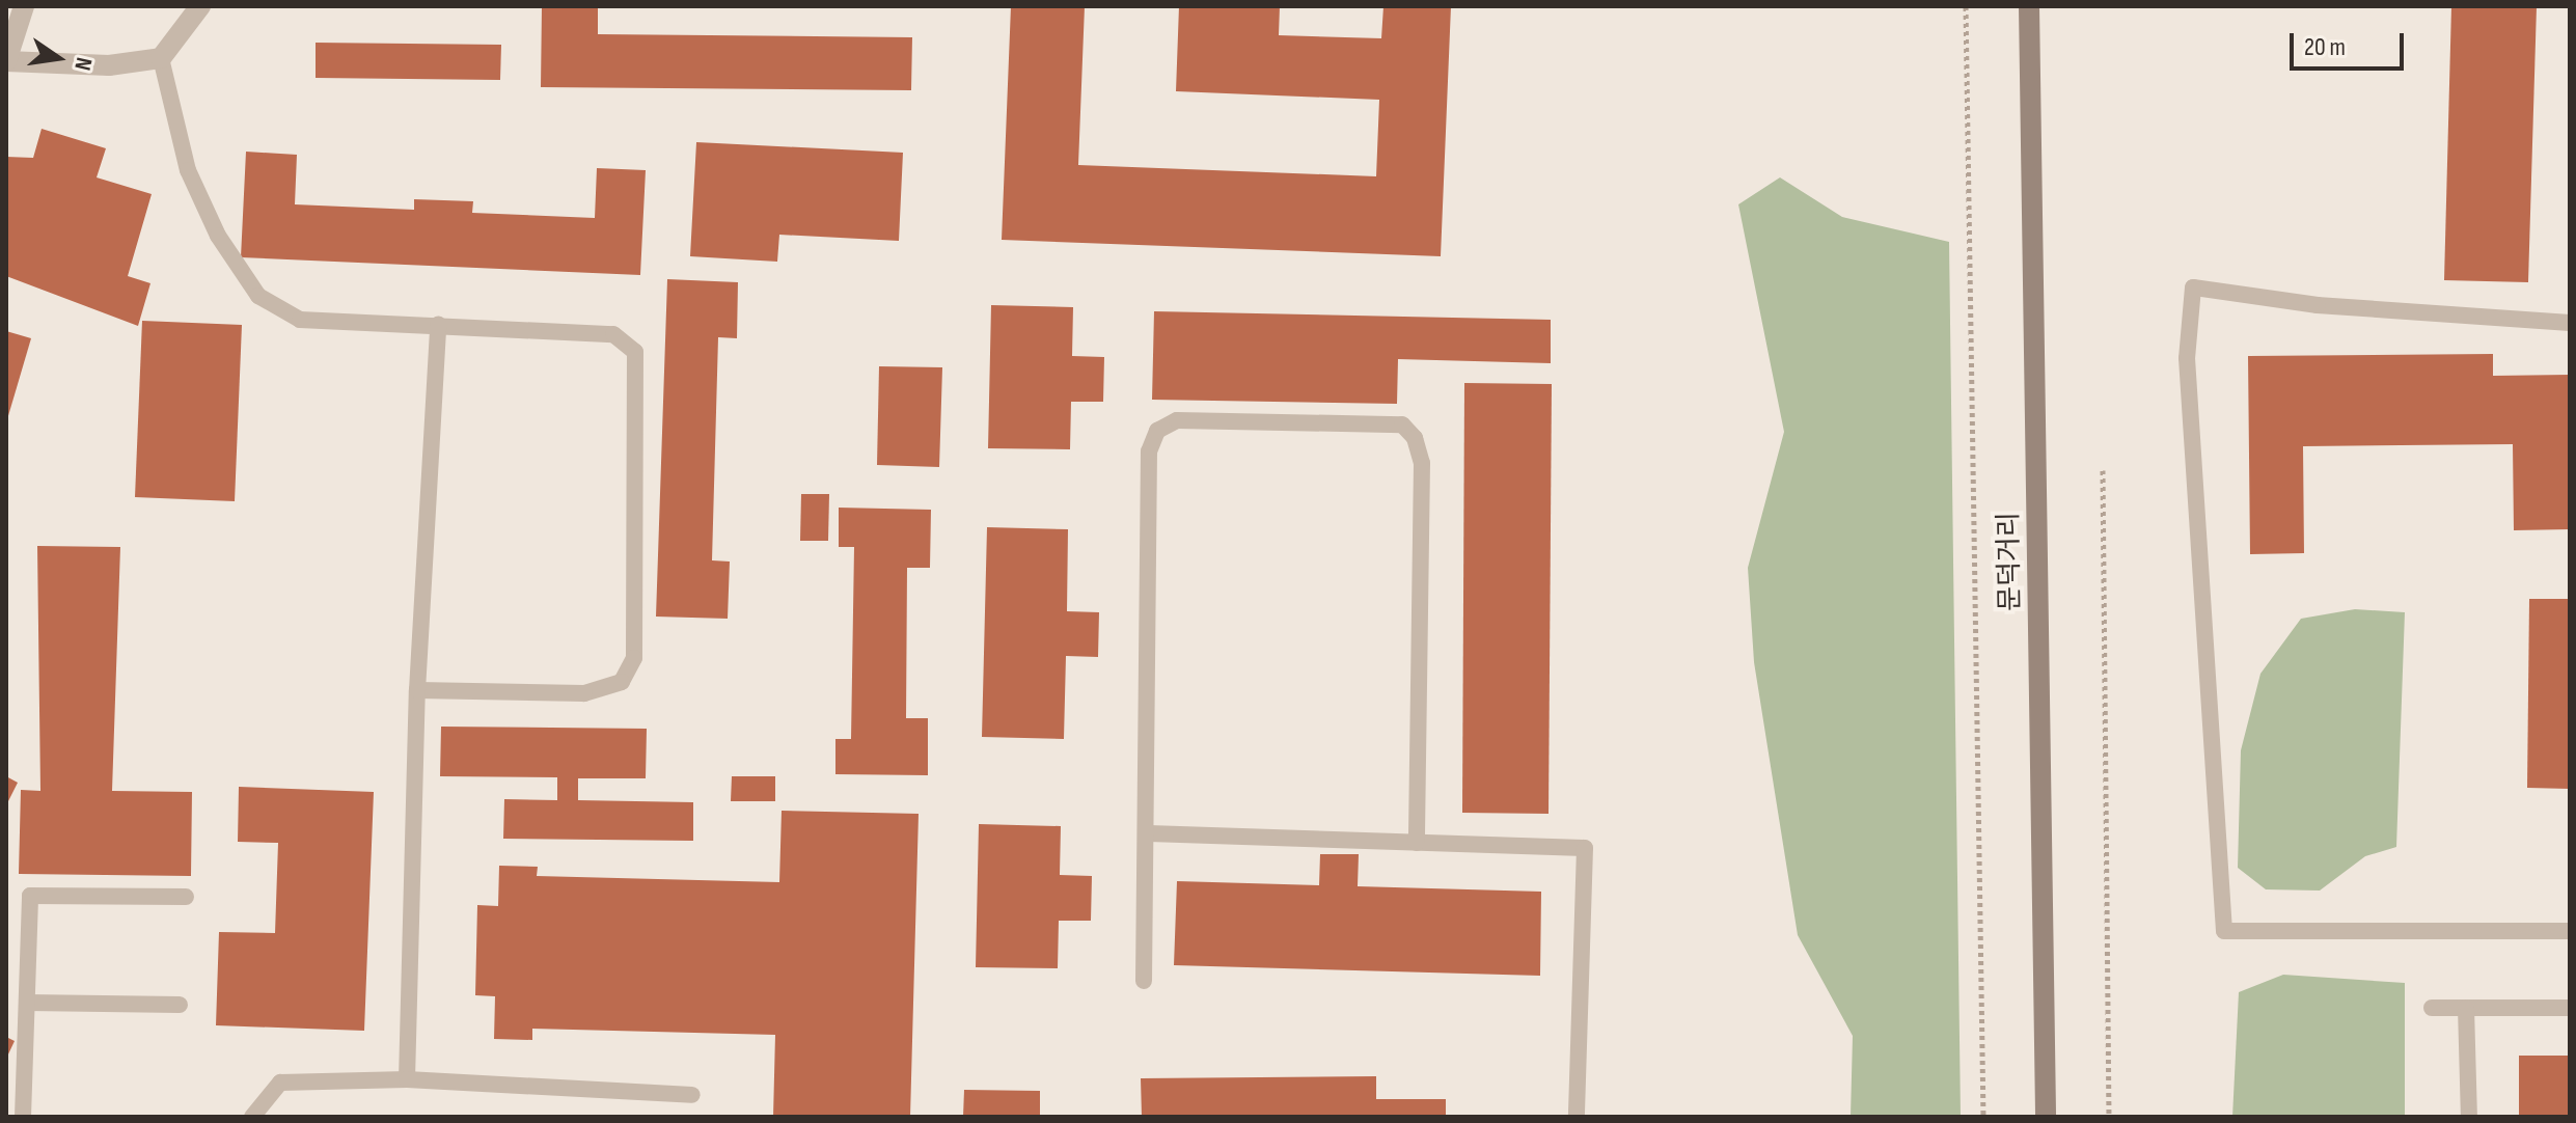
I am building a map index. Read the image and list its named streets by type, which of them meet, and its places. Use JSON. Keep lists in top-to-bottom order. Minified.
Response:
{"streets":{"main road":["문덕거리"]},"scale_bar":"20 m","north":"right"}
